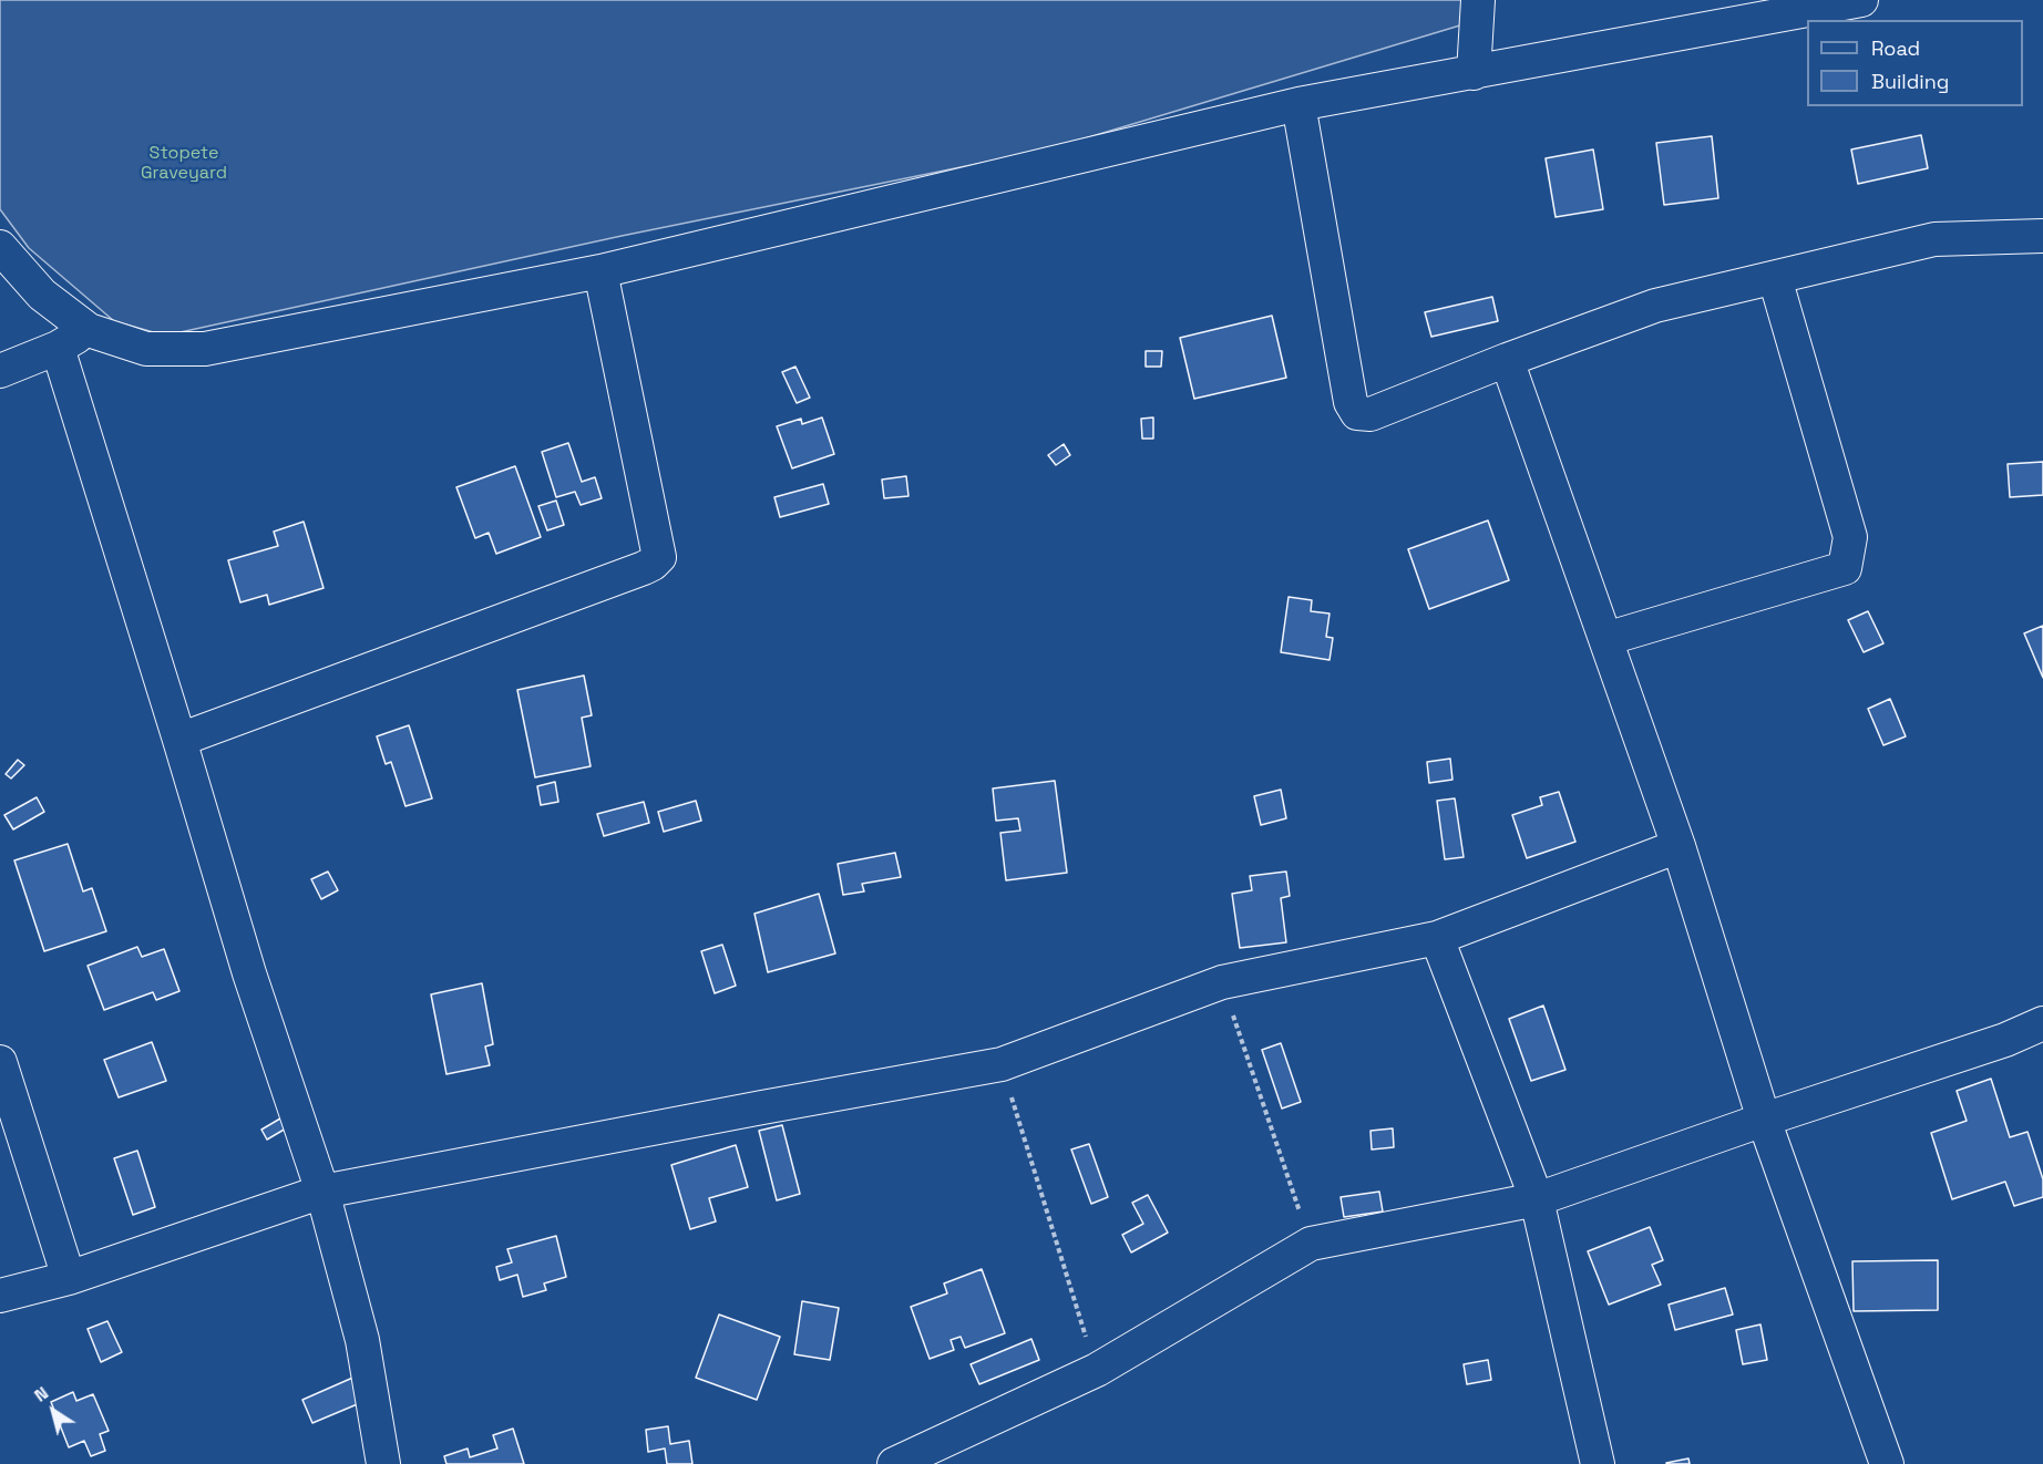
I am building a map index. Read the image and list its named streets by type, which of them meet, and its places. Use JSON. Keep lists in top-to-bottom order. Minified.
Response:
{"parks":["Stopete Graveyard"],"legend":["Road","Building"],"north":"top left"}
